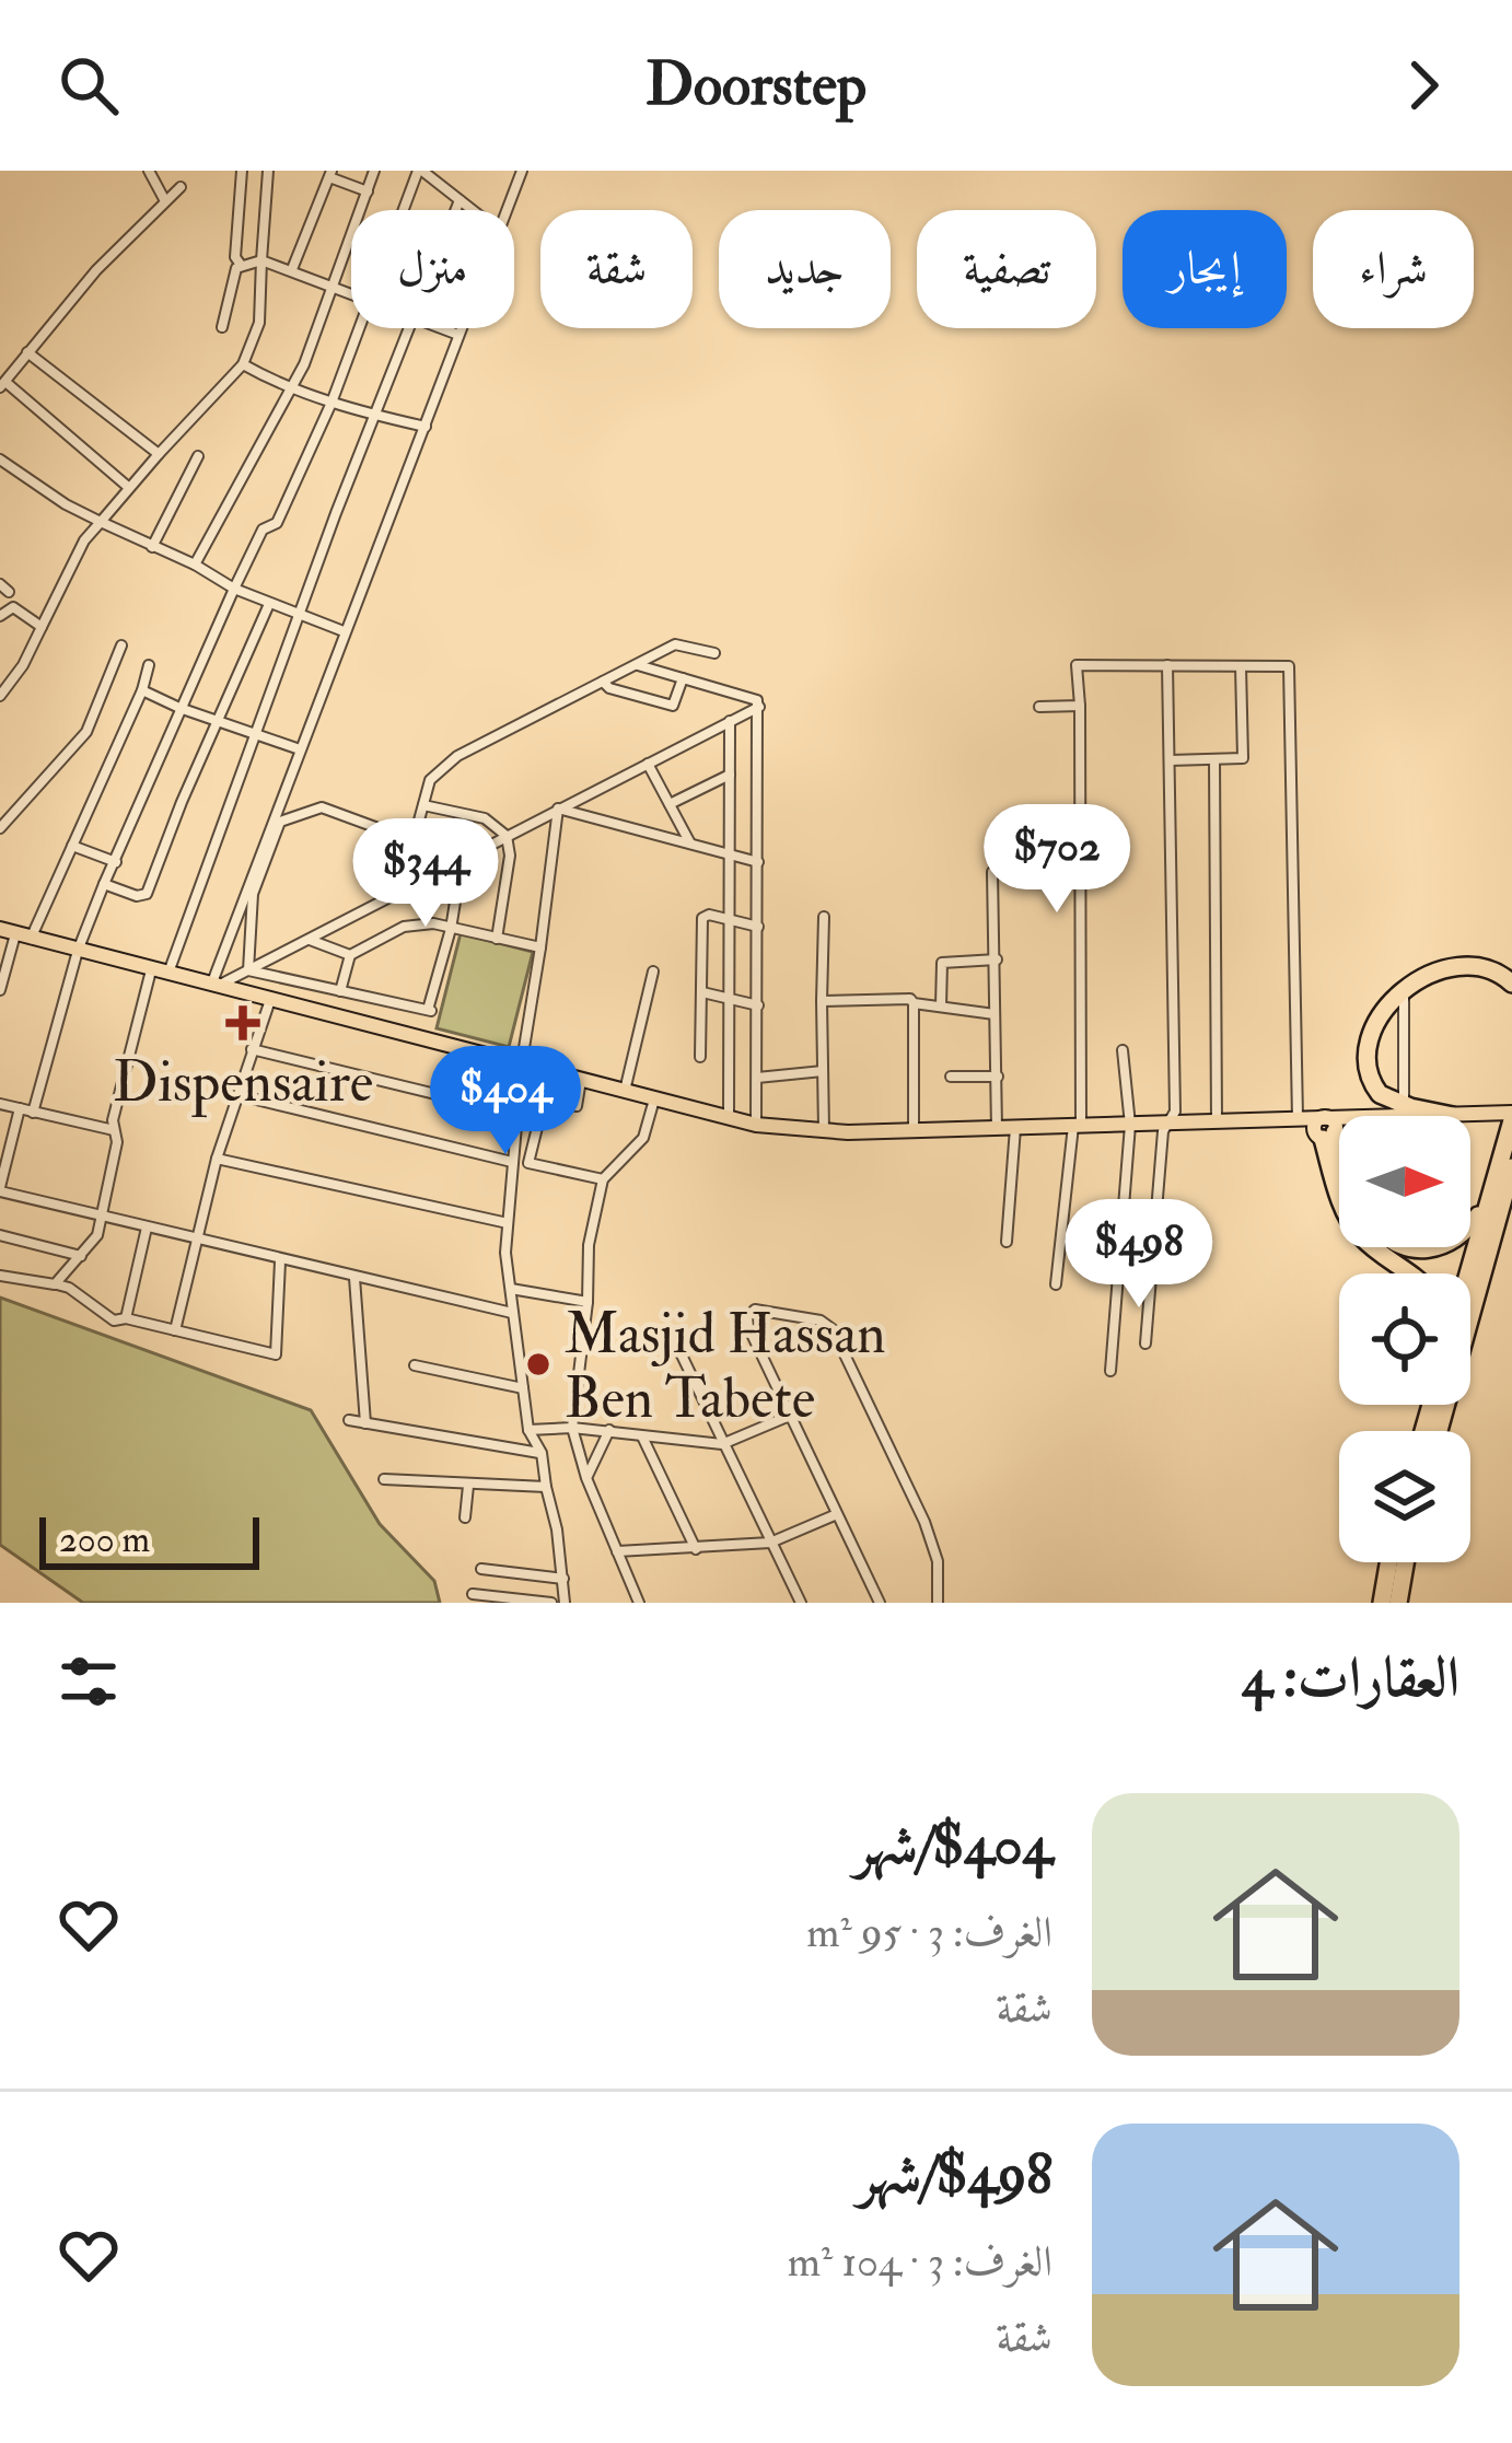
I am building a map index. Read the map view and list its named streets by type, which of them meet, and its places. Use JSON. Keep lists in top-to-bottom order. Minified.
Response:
{"places":{"health":["Dispensaire"],"other":["Masjid Hassan Ben Tabete"]},"scale_bar":"200 m","north":"right","page":{"header":"Doorstep","chip":["شراء","إيجار","تصفية","جديد","شقة","منزل"],"price":["$702","$344","$404","$498"],"scale":"200 m","heading":"العقارات: 4","list":[{"name":"$404/شهر","note":"الغرف: 3 · 95 m² · شقة"},{"name":"$498/شهر","note":"الغرف: 3 · 104 m² · شقة"}]}}
